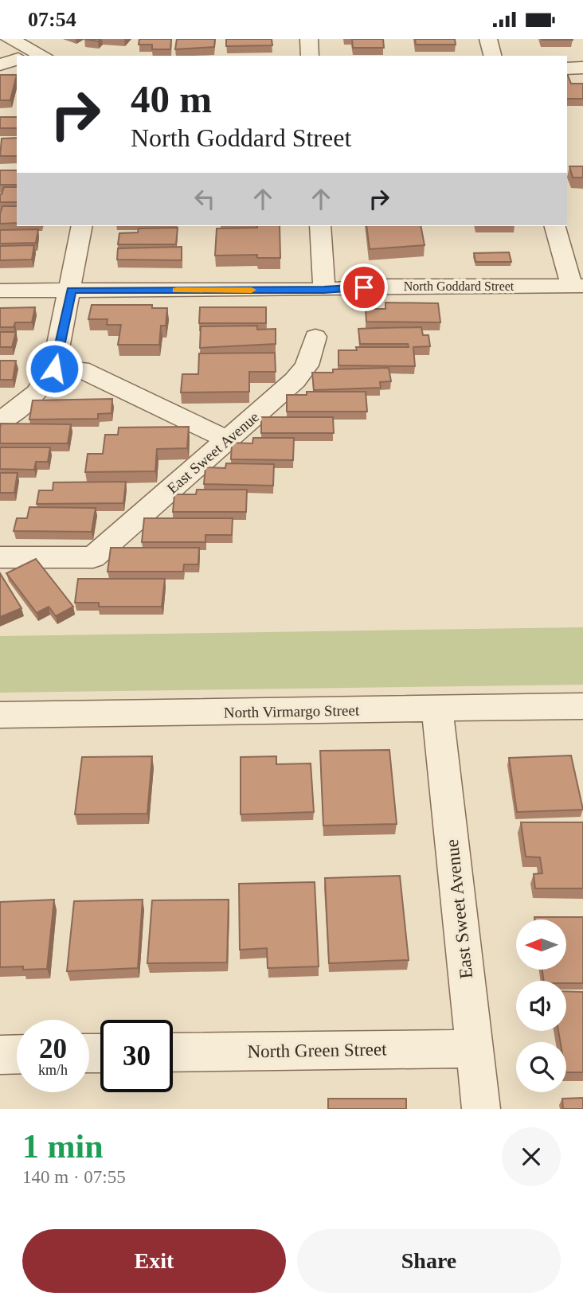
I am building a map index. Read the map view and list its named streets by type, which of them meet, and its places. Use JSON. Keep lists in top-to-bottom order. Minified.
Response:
{"streets":{"street":["North Goddard Street","East Sweet Avenue","North Virmargo Street","North Green Street"]},"crossings":[["East Sweet Avenue","North Virmargo Street"],["East Sweet Avenue","North Green Street"]],"north":"left","page":{"status":"07:54","turn":["40 m","North Goddard Street"],"speed":"20 km/h","limit":"30","heading":["1 min","140 m · 07:55"],"buttons":["Exit","Share"]}}
